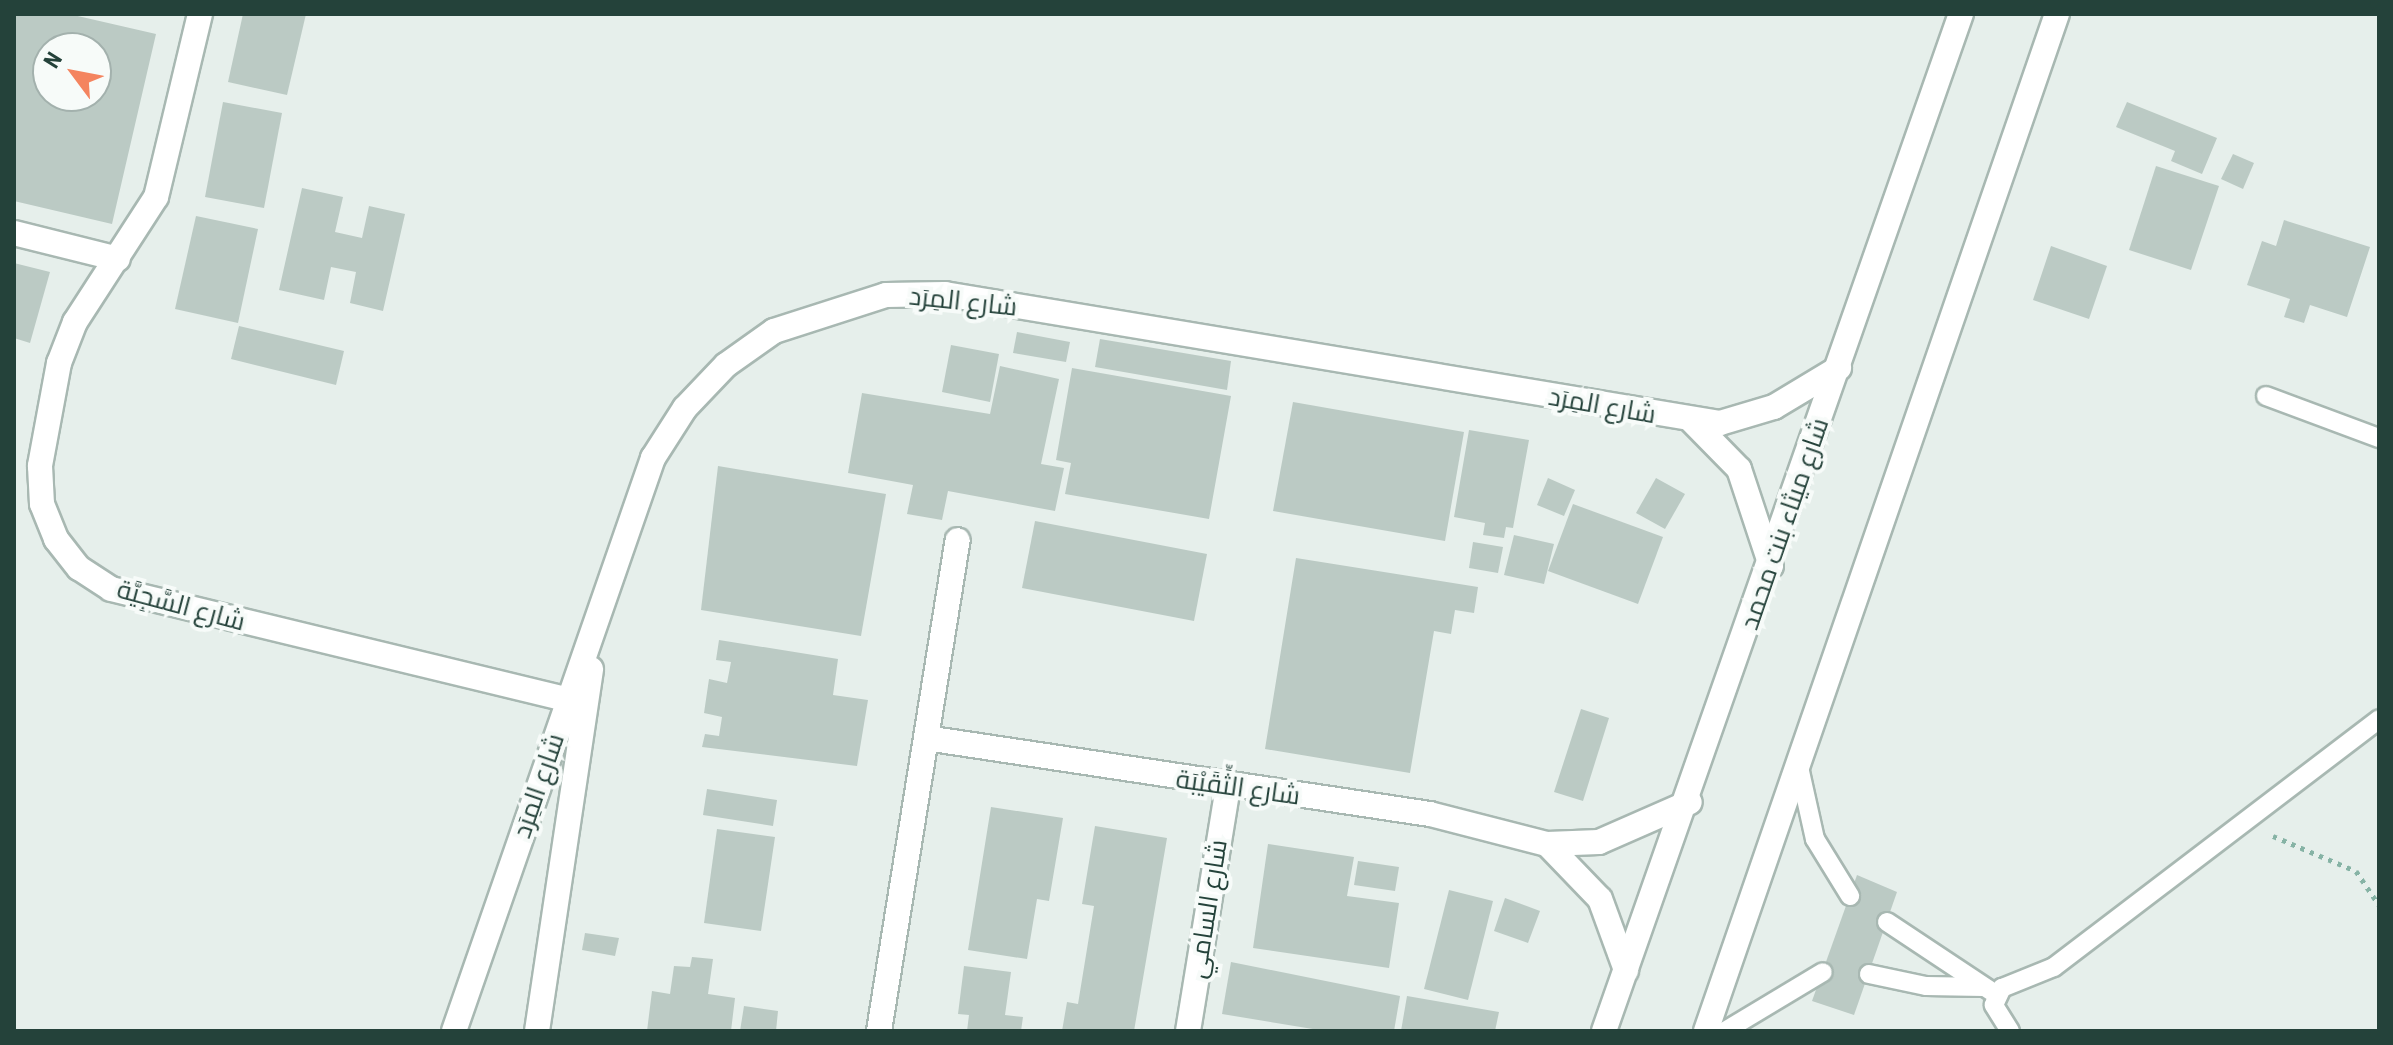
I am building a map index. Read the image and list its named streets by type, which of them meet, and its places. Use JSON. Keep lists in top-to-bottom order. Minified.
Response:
{"streets":{"street":["شارع المِرَد","شارع ميثاء بنت محمد","شارع السَّجِيَّة","شارع الثِّقَيْبَة","شارع السامي"]},"crossings":[["شارع المِرَد","شارع ميثاء بنت محمد"],["شارع المِرَد","شارع السَّجِيَّة"],["شارع ميثاء بنت محمد","شارع الثِّقَيْبَة"],["شارع الثِّقَيْبَة","شارع السامي"]],"north":"top left"}
